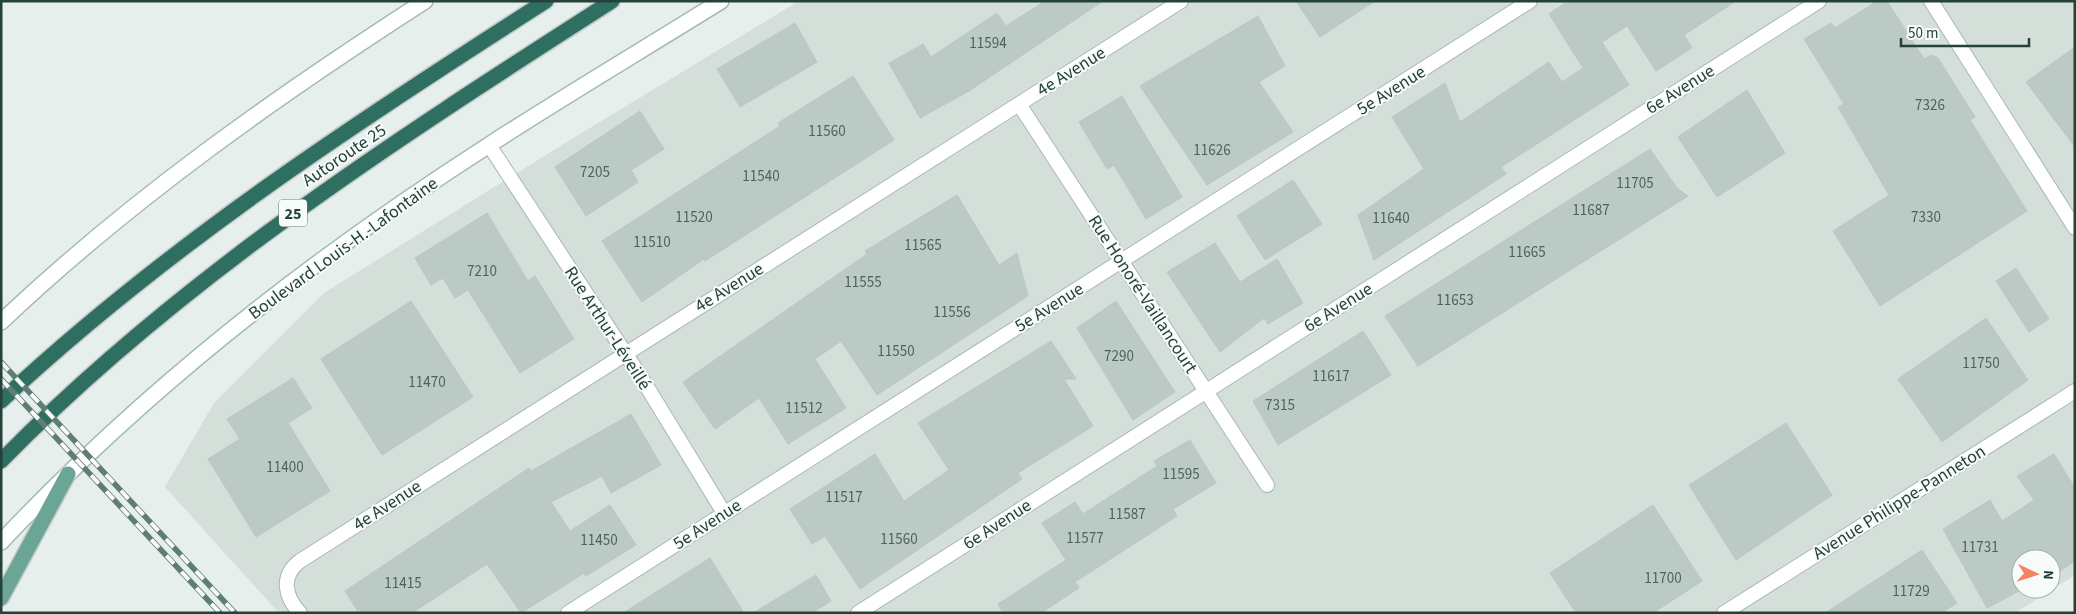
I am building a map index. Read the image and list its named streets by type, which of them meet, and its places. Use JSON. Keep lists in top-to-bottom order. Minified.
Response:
{"streets":{"highway":["Autoroute 25","25"],"main road":["Boulevard Louis-H.-Lafontaine"],"street":["4e Avenue","6e Avenue","5e Avenue","Rue Honoré-Vaillancourt","Rue Arthur-Léveillé","Avenue Philippe-Panneton"]},"crossings":[["4e Avenue","Rue Honoré-Vaillancourt"],["4e Avenue","Rue Arthur-Léveillé"],["6e Avenue","Rue Honoré-Vaillancourt"],["5e Avenue","Rue Honoré-Vaillancourt"],["5e Avenue","Rue Arthur-Léveillé"],["Boulevard Louis-H.-Lafontaine","Rue Arthur-Léveillé"]],"house_numbers":["11594","7326","11560","11626","7205","11540","11705","11687","11520","7330","11640","11510","11565","11665","7210","11555","11653","11556","11550","7290","11750","11617","11470","7315","11512","11400","11595","11517","11587","11577","11560","11450","11731","11700","11415","11729"],"scale_bar":"50 m","north":"right"}
